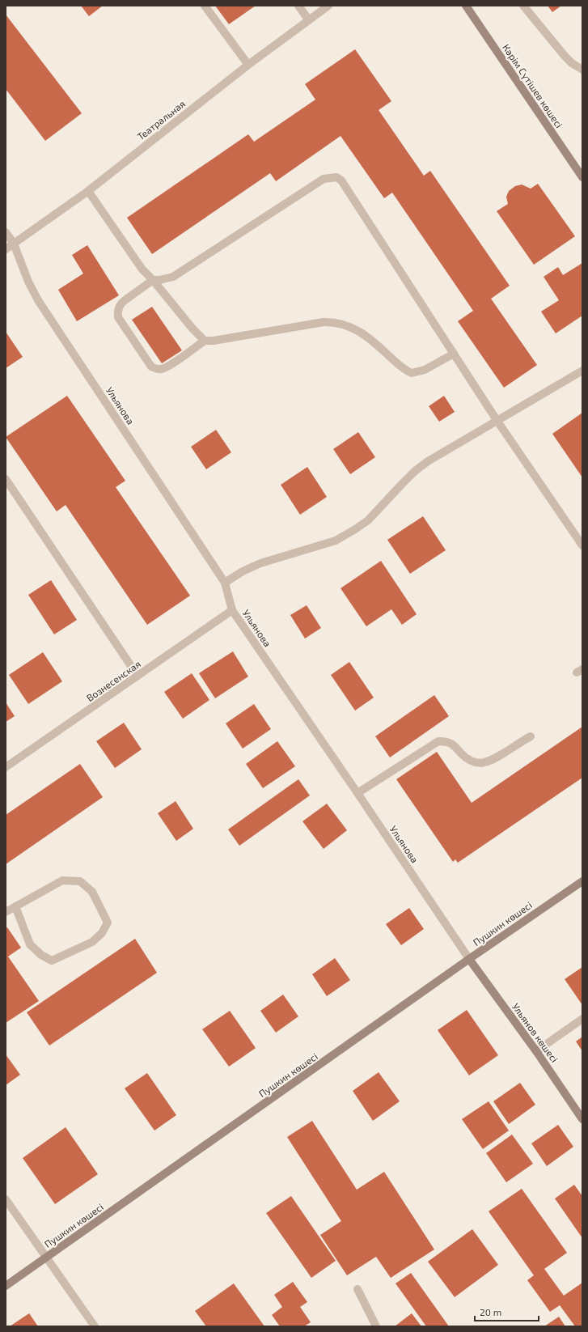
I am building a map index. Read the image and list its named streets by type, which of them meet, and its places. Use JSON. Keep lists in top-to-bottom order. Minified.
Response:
{"streets":{"street":["Кәрім Сүтішев көшесі","Театральная","Ульянова","Вознесенская","Пушкин көшесі","Ульянов көшесі"]},"crossings":[["Театральная","Ульянова"],["Ульянова","Вознесенская"],["Ульянова","Пушкин көшесі"],["Ульянова","Ульянов көшесі"],["Пушкин көшесі","Ульянов көшесі"]],"scale_bar":"20 m"}
